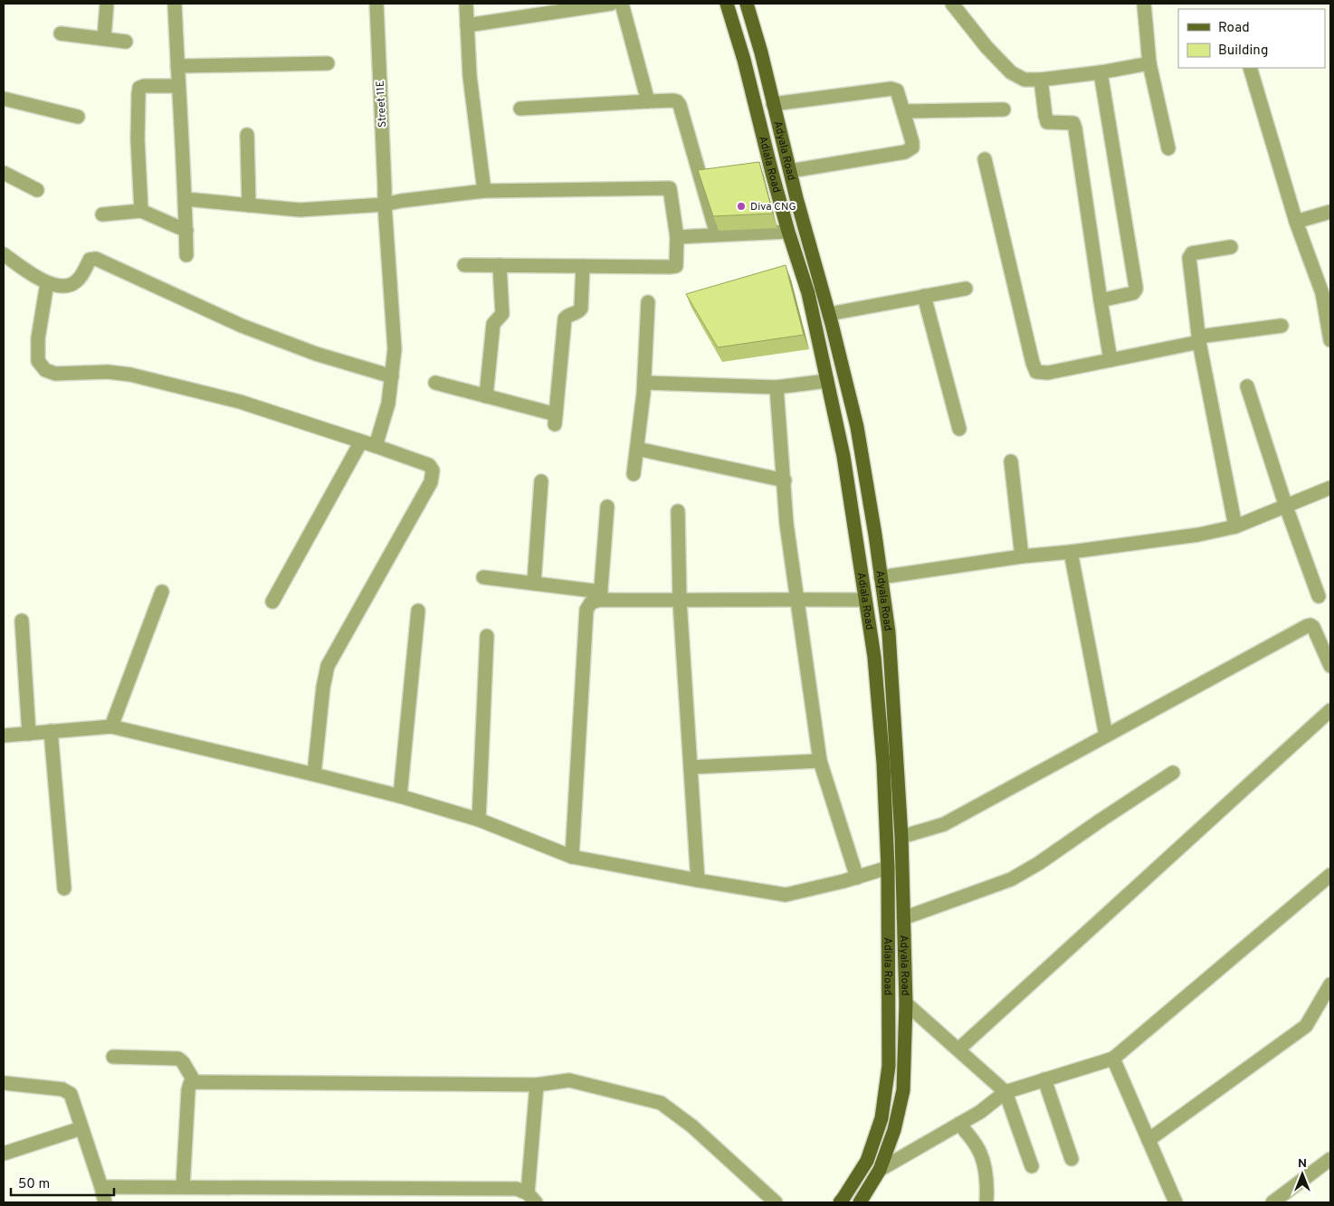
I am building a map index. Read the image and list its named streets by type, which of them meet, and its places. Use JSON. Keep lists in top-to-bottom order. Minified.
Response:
{"streets":{"main road":["Adyala Road","Adiala Road"],"street":["Street 11E"]},"places":["Diva CNG"],"legend":["Road","Building"],"scale_bar":"50 m","north":"top"}
